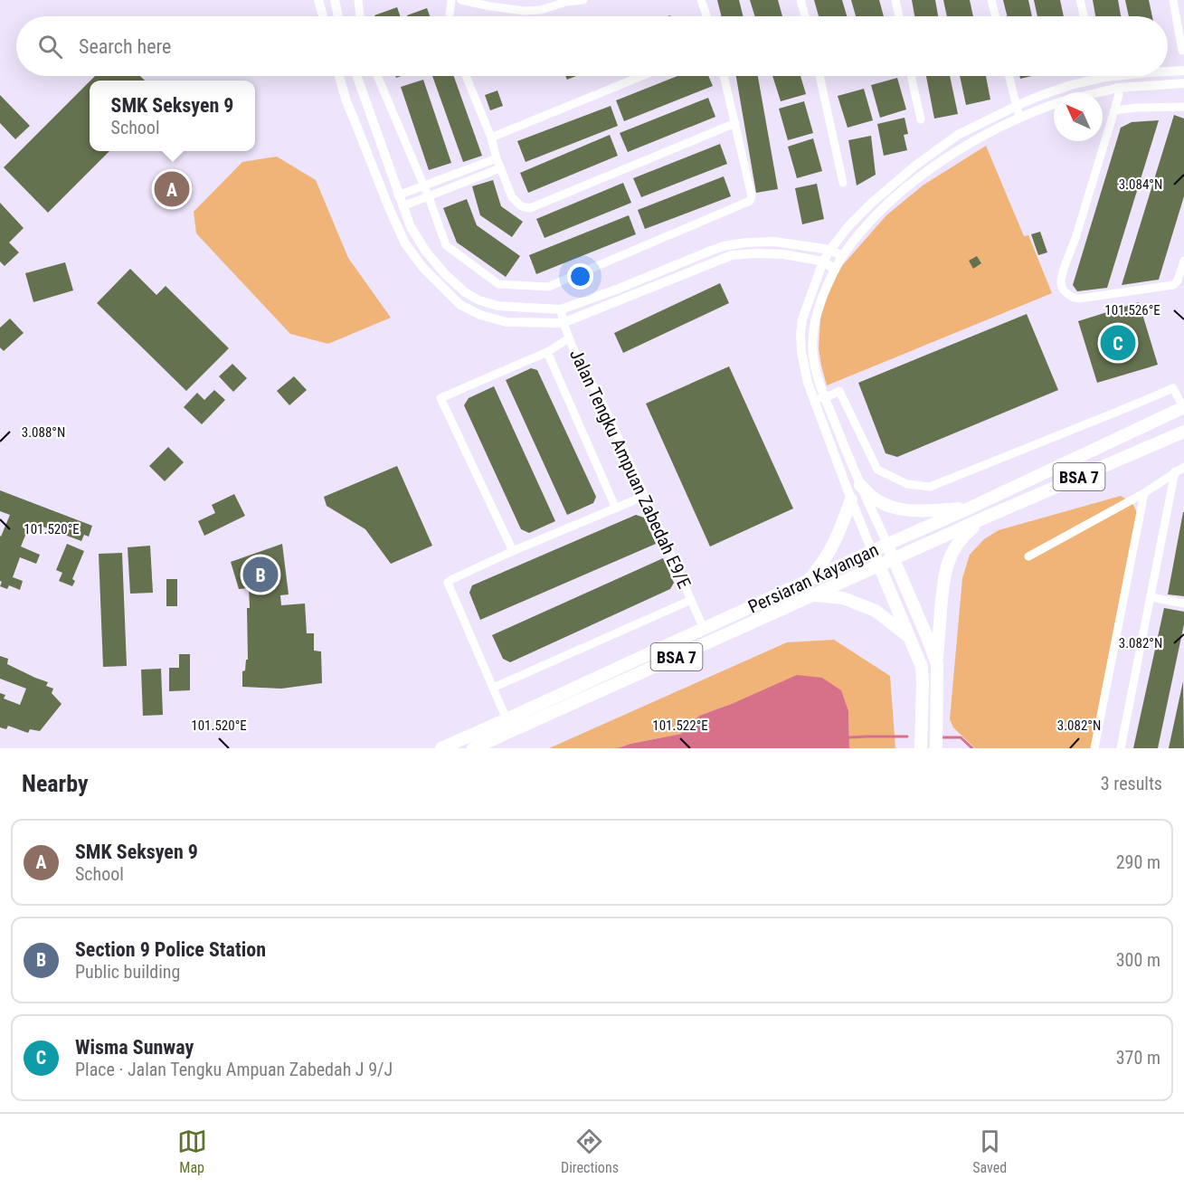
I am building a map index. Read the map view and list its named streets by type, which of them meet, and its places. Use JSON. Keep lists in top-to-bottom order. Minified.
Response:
{"streets":{"main road":["BSA 7","Persiaran Kayangan"],"street":["Jalan Tengku Ampuan Zabedah E9/E"]},"crossings":[["Jalan Tengku Ampuan Zabedah E9/E","Persiaran Kayangan"]],"north":"top left","page":{"search":"Search here","popup":["SMK Seksyen 9","School"],"pins":["A","C","B"],"heading":["Nearby","3 results"],"list":[{"mark":"A","name":"SMK Seksyen 9","note":"School","value":"290 m"},{"mark":"B","name":"Section 9 Police Station","note":"Public building","value":"300 m"},{"mark":"C","name":"Wisma Sunway","note":"Place · Jalan Tengku Ampuan Zabedah J 9/J","value":"370 m"}],"nav":["Map","Directions","Saved"]},"coordinates":["3.084°N","101.526°E","3.088°N","101.520°E","3.082°N","101.522°E"]}
